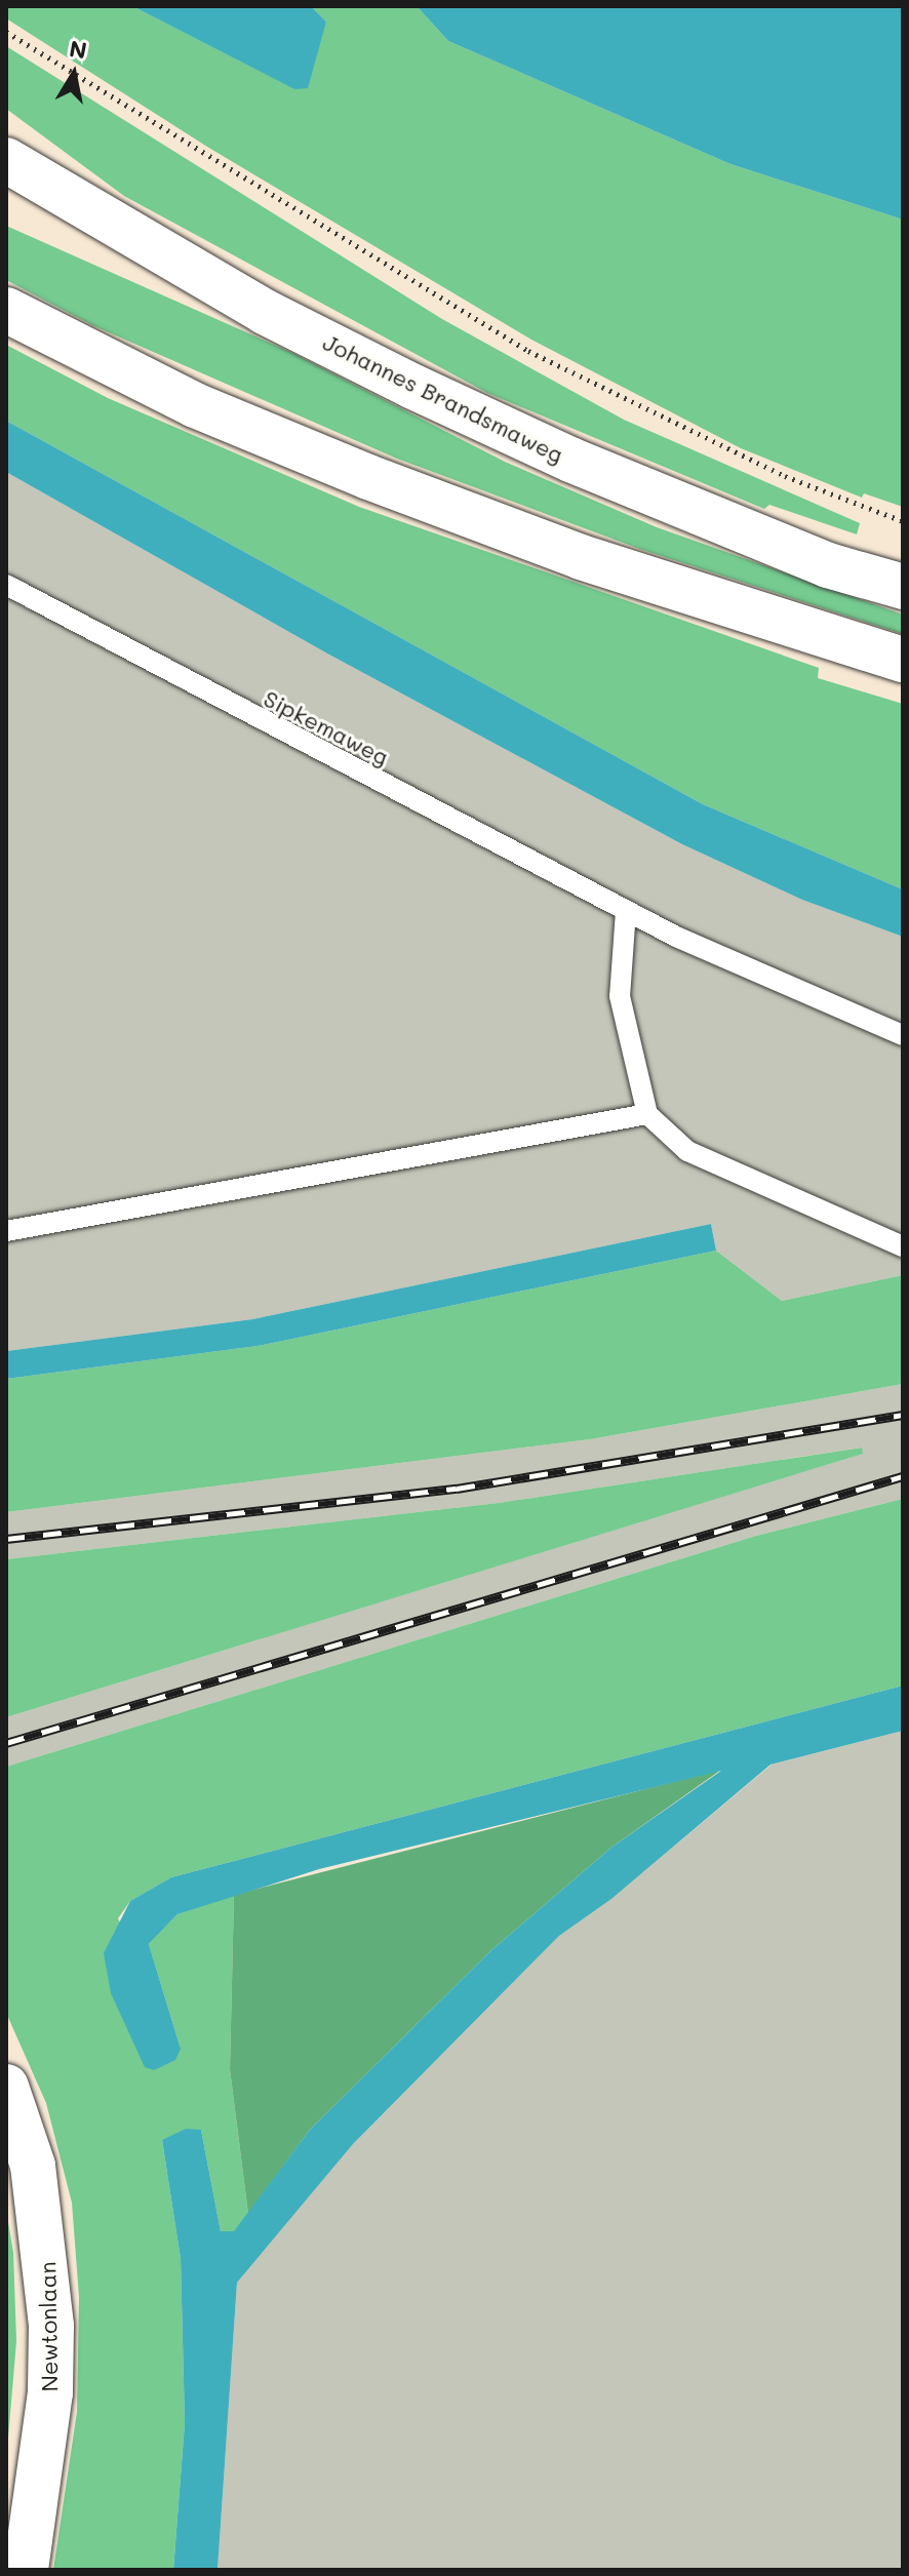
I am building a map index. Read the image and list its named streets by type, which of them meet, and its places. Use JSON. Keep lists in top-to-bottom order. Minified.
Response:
{"streets":{"main road":["Johannes Brandsmaweg","Newtonlaan"],"lane":["Sipkemaweg"]},"north":"top"}
